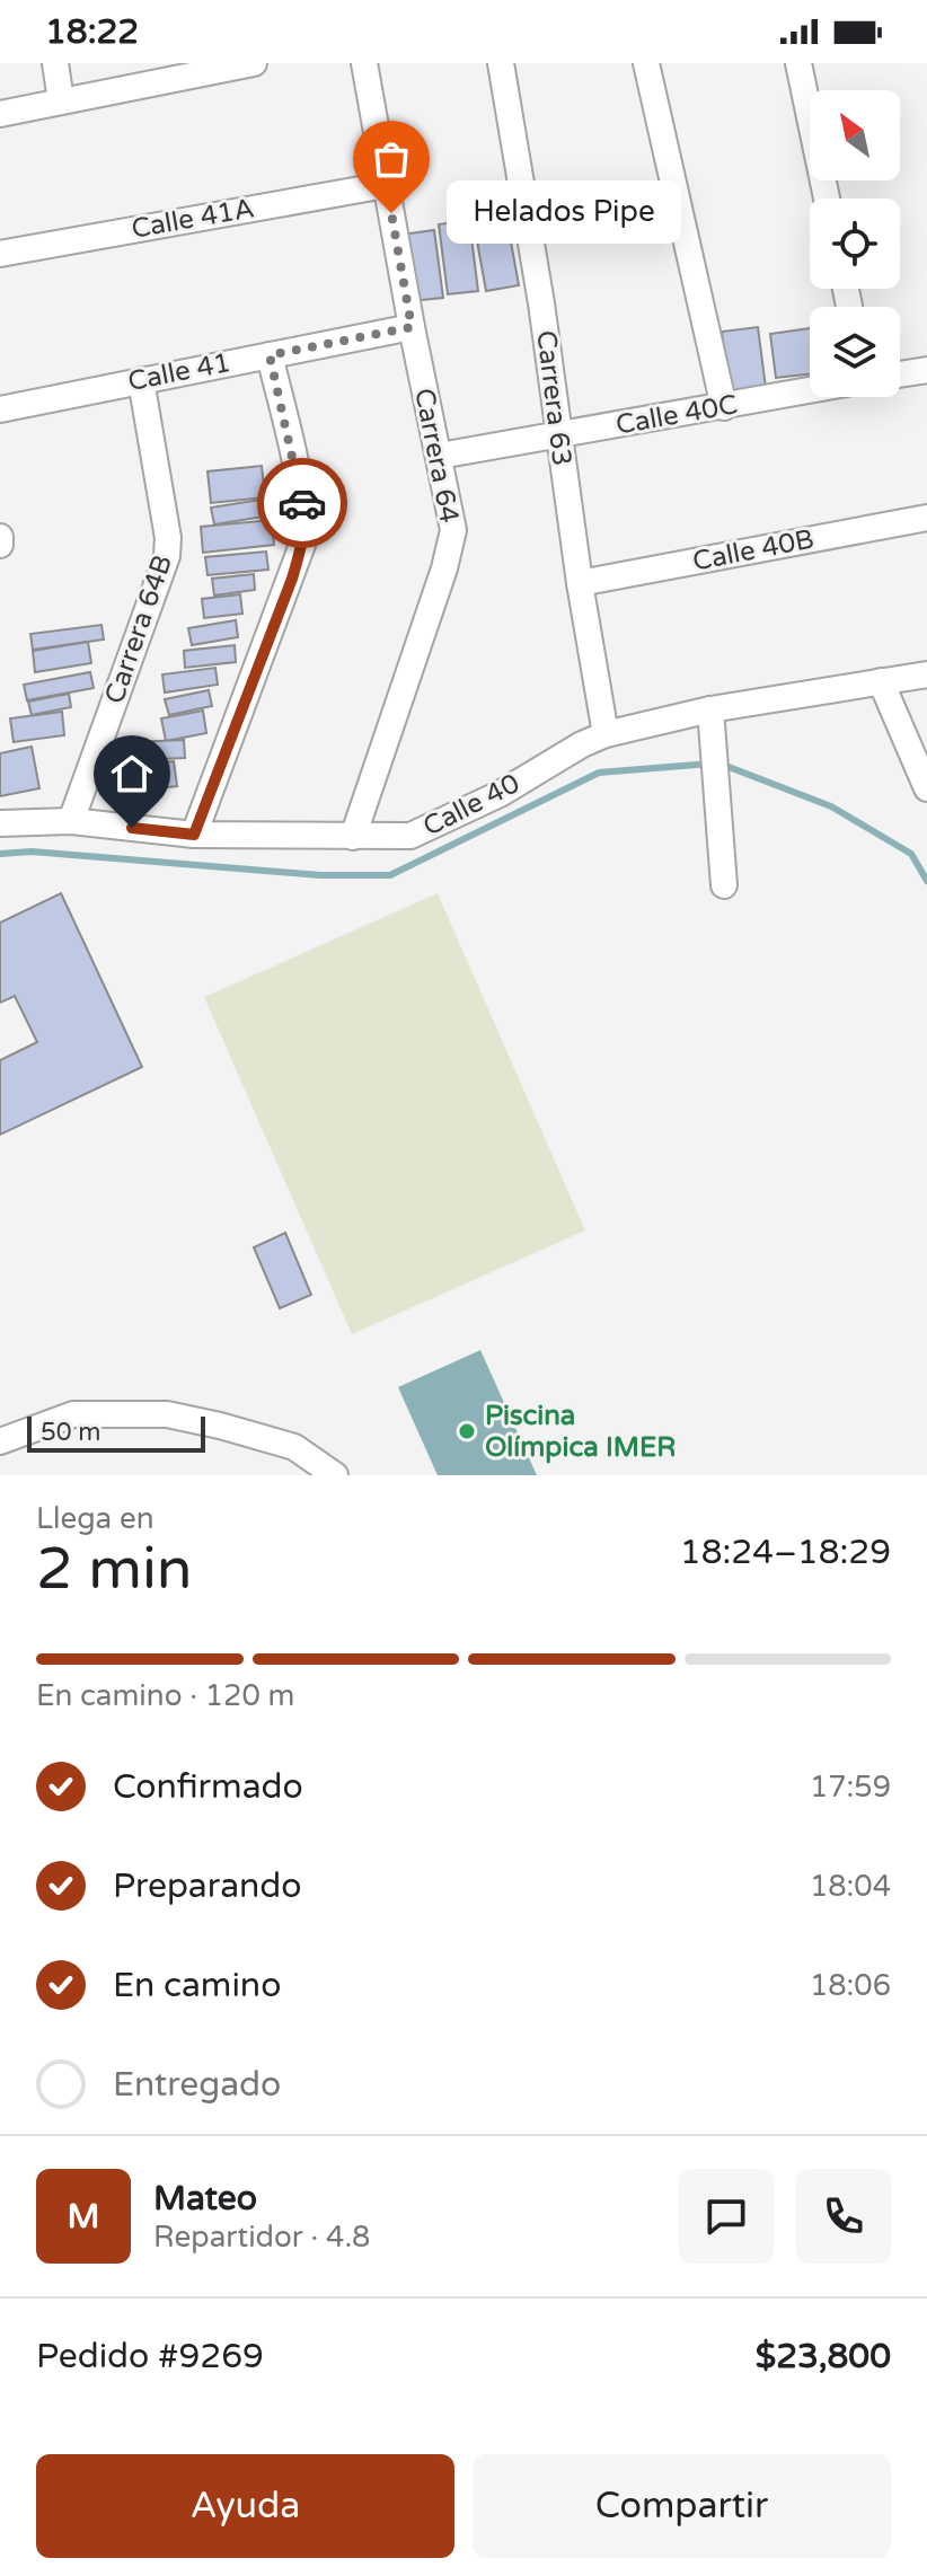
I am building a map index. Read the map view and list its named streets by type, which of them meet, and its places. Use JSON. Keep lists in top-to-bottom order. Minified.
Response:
{"streets":{"street":["Calle 41A","Calle 41","Carrera 63","Calle 40C","Carrera 64","Calle 40B","Carrera 64B","Calle 40"]},"crossings":[["Calle 41A","Carrera 64"],["Calle 41","Carrera 64"],["Calle 41","Carrera 64B"],["Carrera 63","Calle 40C"],["Carrera 63","Calle 40B"],["Carrera 63","Calle 40"],["Calle 40C","Carrera 64"],["Carrera 64","Calle 40"],["Carrera 64B","Calle 40"]],"places":["Helados Pipe","Piscina Olímpica IMER"],"scale_bar":"50 m","north":"top left","page":{"status":"18:22","bubble":"Helados Pipe","scale":"50 m","heading":["2 min","Llega en","18:24–18:29"],"panel":["Mateo","Repartidor · 4.8","Pedido #9269","$23,800"],"bar":"En camino · 120 m","list":[["Confirmado","17:59"],["Preparando","18:04"],["En camino","18:06"],"Entregado"],"round":"M","buttons":["Ayuda","Compartir"]}}
